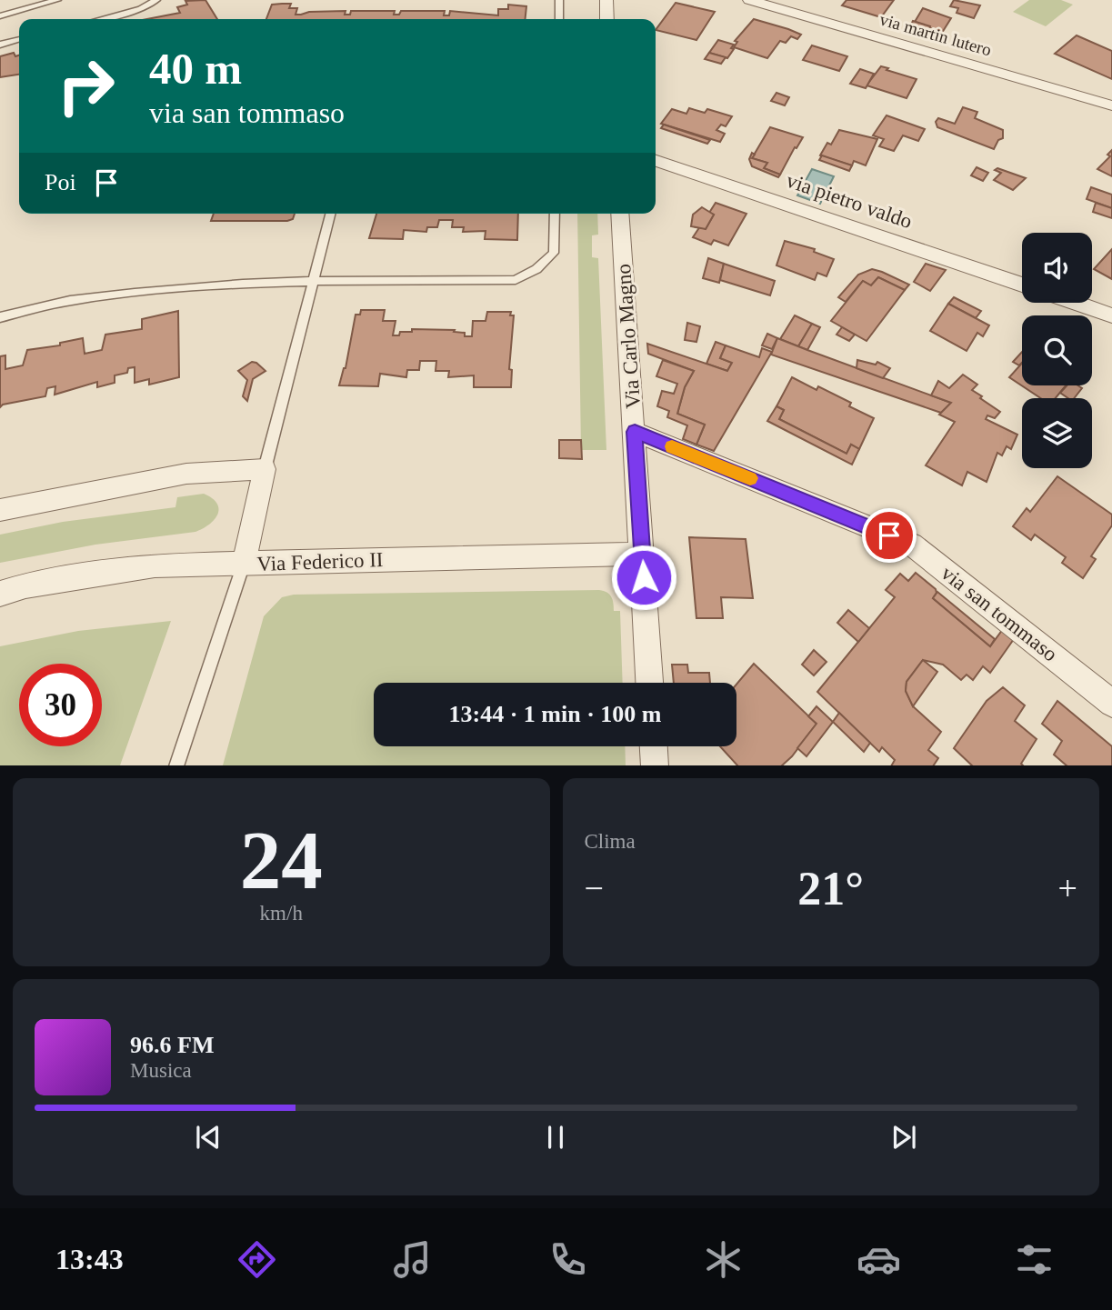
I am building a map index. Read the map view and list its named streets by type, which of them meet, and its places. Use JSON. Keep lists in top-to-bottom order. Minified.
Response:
{"streets":{"street":["via martin lutero","via pietro valdo","Via Carlo Magno","Via Federico II","via san tommaso"]},"crossings":[["Via Carlo Magno","Via Federico II"],["Via Carlo Magno","via san tommaso"]],"page":{"turn":["40 m","via san tommaso"],"then":"Poi","limit":"30","trip":"13:44 · 1 min · 100 m","tile":[["24","km/h"],"Clima"],"heat":["−","21°","+"],"song":["96.6 FM","Musica"],"tabs":"13:43"}}
